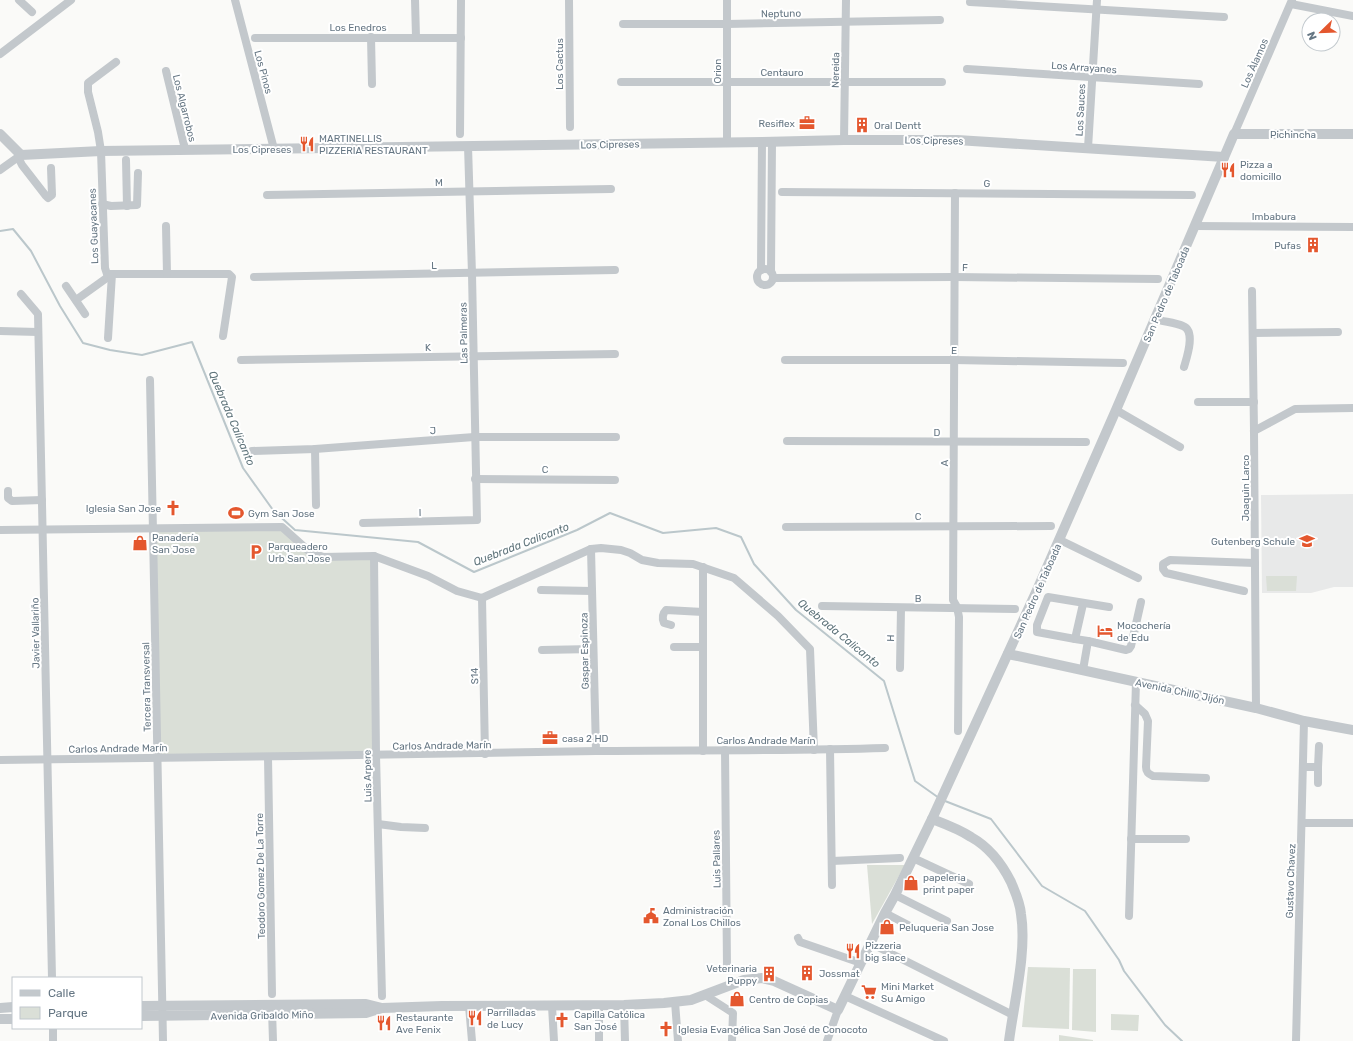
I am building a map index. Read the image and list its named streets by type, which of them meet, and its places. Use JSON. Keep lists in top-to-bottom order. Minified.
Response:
{"streets":{"street":["Neptuno","Los Enedros","Los Àlamos","Los Cactus","Los Arrayanes","Nereida","Orion","Los Pinos","Centauro","Los Algarrobos","Los Sauces","Pichincha","Los Cipreses","M","G","Imbabura","Los Guayacanes","L","F","San Pedro de Taboada","Las Palmeras","K","E","J","D","A","C","Joaquìn Larco","I","B","Javier Vallariño","H","Gaspar Espinoza","S14","Tercera Transversal","Avenida Chillo Jijón","Carlos Andrade Marín","Luis Arpere","Luis Pallares","Teodoro Gomez De La Torre","Gustavo Chavez","Avenida Gribaldo Miño"]},"crossings":[["Neptuno","Nereida"],["Neptuno","Orion"],["Los Àlamos","Pichincha"],["Los Àlamos","San Pedro de Taboada"],["Los Arrayanes","Los Sauces"],["Nereida","Centauro"],["Nereida","Los Cipreses"],["Orion","Centauro"],["Orion","Los Cipreses"],["Los Pinos","Los Cipreses"],["Los Algarrobos","Los Cipreses"],["Los Sauces","Los Cipreses"],["Pichincha","San Pedro de Taboada"],["Los Cipreses","Los Guayacanes"],["Los Cipreses","San Pedro de Taboada"],["Los Cipreses","Las Palmeras"],["M","Las Palmeras"],["G","A"],["Imbabura","San Pedro de Taboada"],["L","Las Palmeras"],["F","A"],["San Pedro de Taboada","Avenida Chillo Jijón"],["San Pedro de Taboada","Avenida Gribaldo Miño"],["Las Palmeras","K"],["Las Palmeras","J"],["Las Palmeras","C"],["Las Palmeras","I"],["E","A"],["D","A"],["A","C"],["A","B"],["Joaquìn Larco","Avenida Chillo Jijón"],["B","H"],["Javier Vallariño","Carlos Andrade Marín"],["Gaspar Espinoza","Carlos Andrade Marín"],["S14","Carlos Andrade Marín"],["Tercera Transversal","Carlos Andrade Marín"],["Tercera Transversal","Avenida Gribaldo Miño"],["Avenida Chillo Jijón","Gustavo Chavez"],["Carlos Andrade Marín","Luis Arpere"],["Carlos Andrade Marín","Luis Pallares"],["Carlos Andrade Marín","Teodoro Gomez De La Torre"]],"water":["Quebrada Calicanto"],"places":{"office":["Resiflex","casa 2 HD"],"building":["Oral Dentt","Pufas","Jossmat","Veterinaria Puppy"],"restaurant":["MARTINELLIS PIZZERIA RESTAURANT","Pizza a domicillo","Pizzeria big slace","Parrilladas de Lucy","Restaurante Ave Fenix"],"church":["Iglesia San Jose","Capilla Católica San José","Iglesia Evangélica San José de Conocoto"],"sports":["Gym San Jose"],"school or university":["Gutenberg Schule"],"shop":["Panadería San Jose","papeleria print paper","Peluqueria San Jose","Centro de Copias"],"parking":["Parqueadero Urb San Jose"],"hotel":["Mocochería de Edu"],"public building":["Administración Zonal Los Chillos"],"supermarket":["Mini Market Su Amigo"]},"legend":["Calle","Parque"],"north":"bottom left"}
